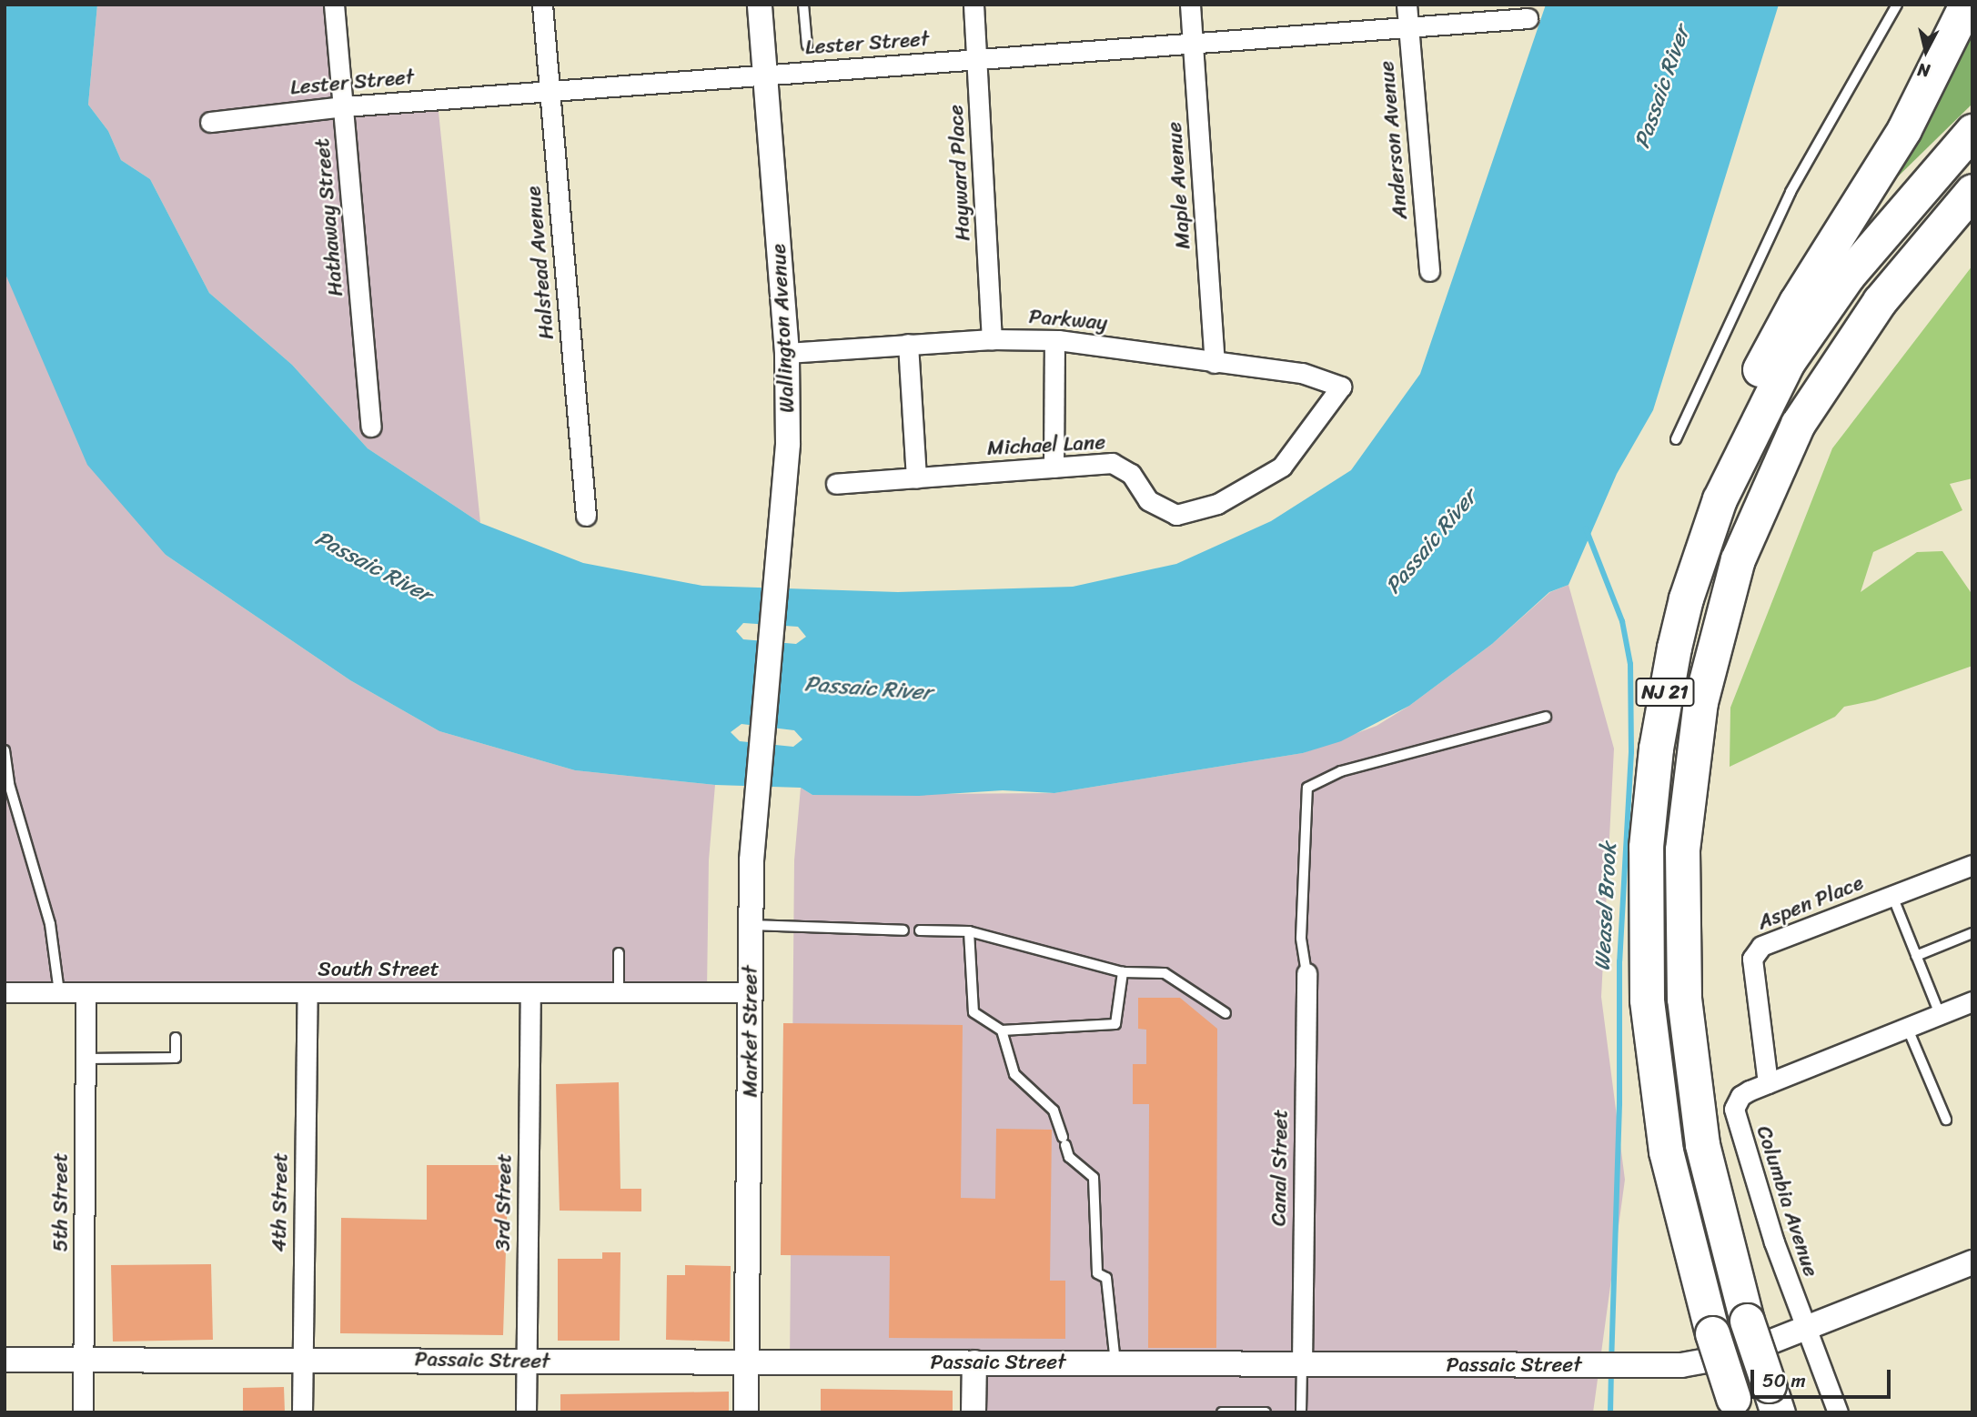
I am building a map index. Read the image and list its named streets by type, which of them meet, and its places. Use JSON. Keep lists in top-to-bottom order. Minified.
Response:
{"streets":{"highway":["NJ 21"],"street":["Lester Street","Anderson Avenue","Hayward Place","Maple Avenue","Hathaway Street","Halstead Avenue","Parkway","Wallington Avenue","Michael Lane","Aspen Place","South Street","Market Street","Canal Street","Columbia Avenue","5th Street","4th Street","3rd Street","Passaic Street"]},"crossings":[["Lester Street","Anderson Avenue"],["Lester Street","Hayward Place"],["Lester Street","Maple Avenue"],["Lester Street","Hathaway Street"],["Lester Street","Halstead Avenue"],["Lester Street","Wallington Avenue"],["Hayward Place","Parkway"],["Maple Avenue","Parkway"],["Parkway","Wallington Avenue"],["Parkway","Michael Lane"],["Wallington Avenue","Market Street"],["Aspen Place","Columbia Avenue"],["South Street","Market Street"],["South Street","5th Street"],["South Street","4th Street"],["South Street","3rd Street"],["Market Street","Passaic Street"],["Canal Street","Passaic Street"],["Columbia Avenue","Passaic Street"],["5th Street","Passaic Street"],["4th Street","Passaic Street"],["3rd Street","Passaic Street"]],"water":["Passaic River","Weasel Brook"],"scale_bar":"50 m","north":"bottom"}
